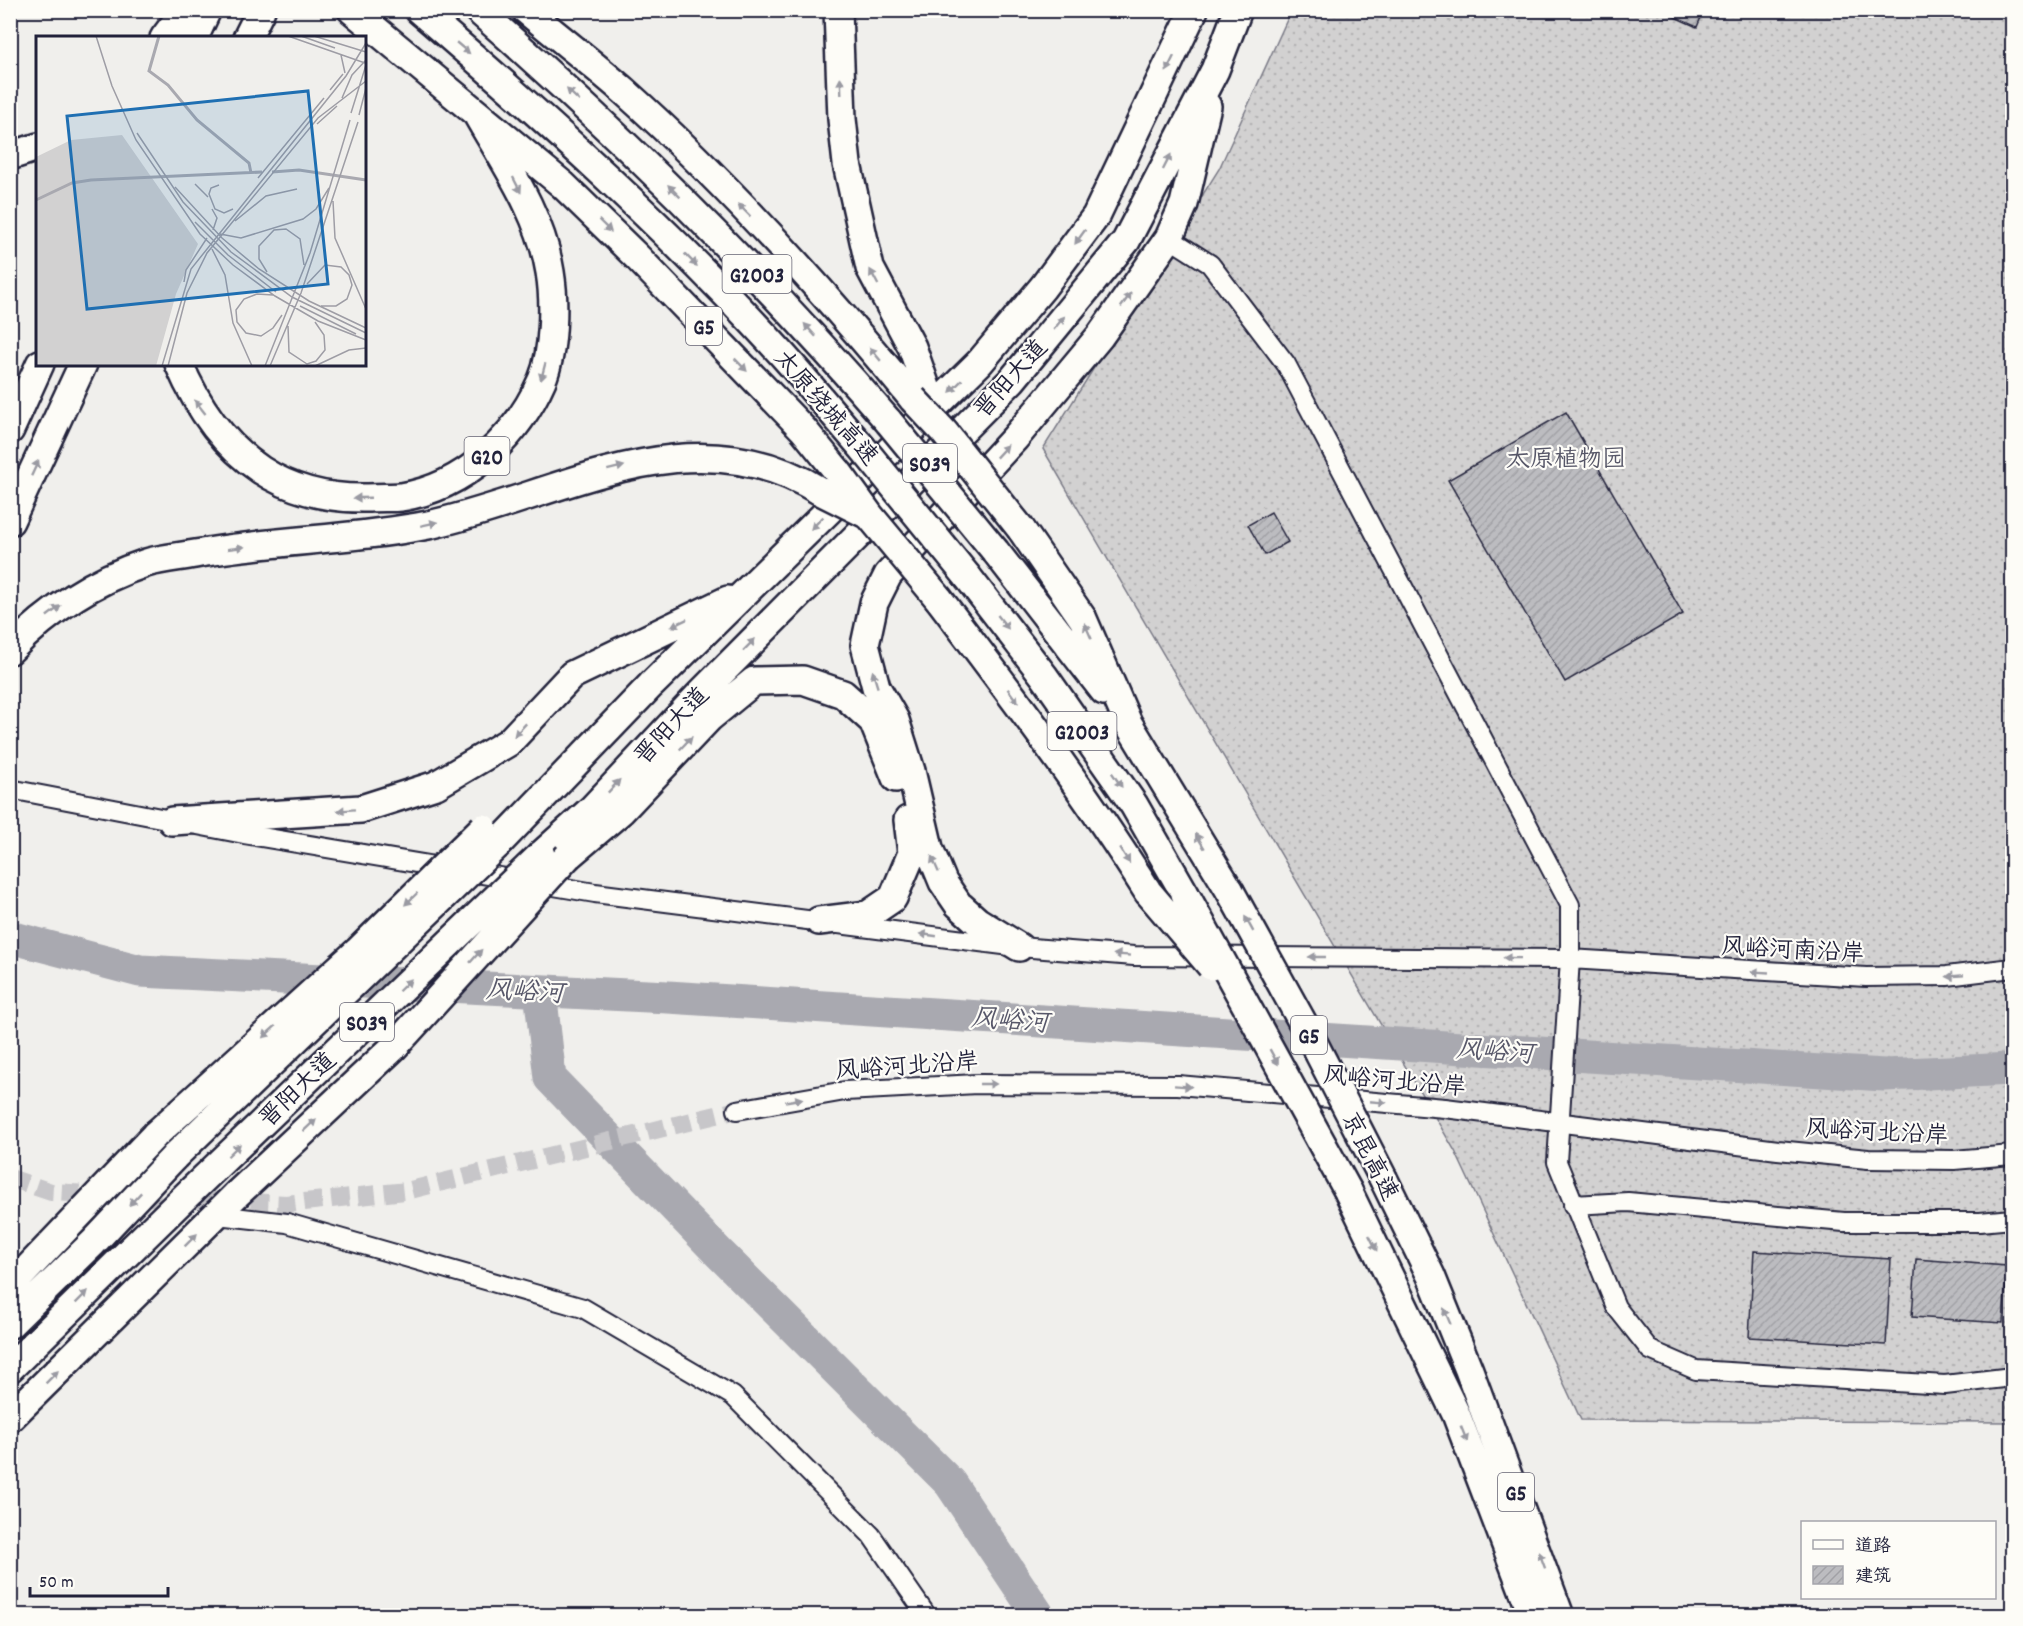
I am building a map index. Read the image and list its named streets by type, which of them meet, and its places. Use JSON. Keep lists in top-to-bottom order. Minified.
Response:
{"streets":{"highway":["G2003","G5","晋阳大道","太原绕城高速","G20","S039","京昆高速"],"street":["风峪河南沿岸","风峪河北沿岸"]},"crossings":[["G5","太原绕城高速"],["G5","G20"],["G5","京昆高速"],["晋阳大道","S039"],["太原绕城高速","京昆高速"]],"one_way":["风峪河南沿岸","风峪河北沿岸"],"water":["风峪河"],"parks":["太原植物园"],"legend":["道路","建筑"],"scale_bar":"50 m"}
